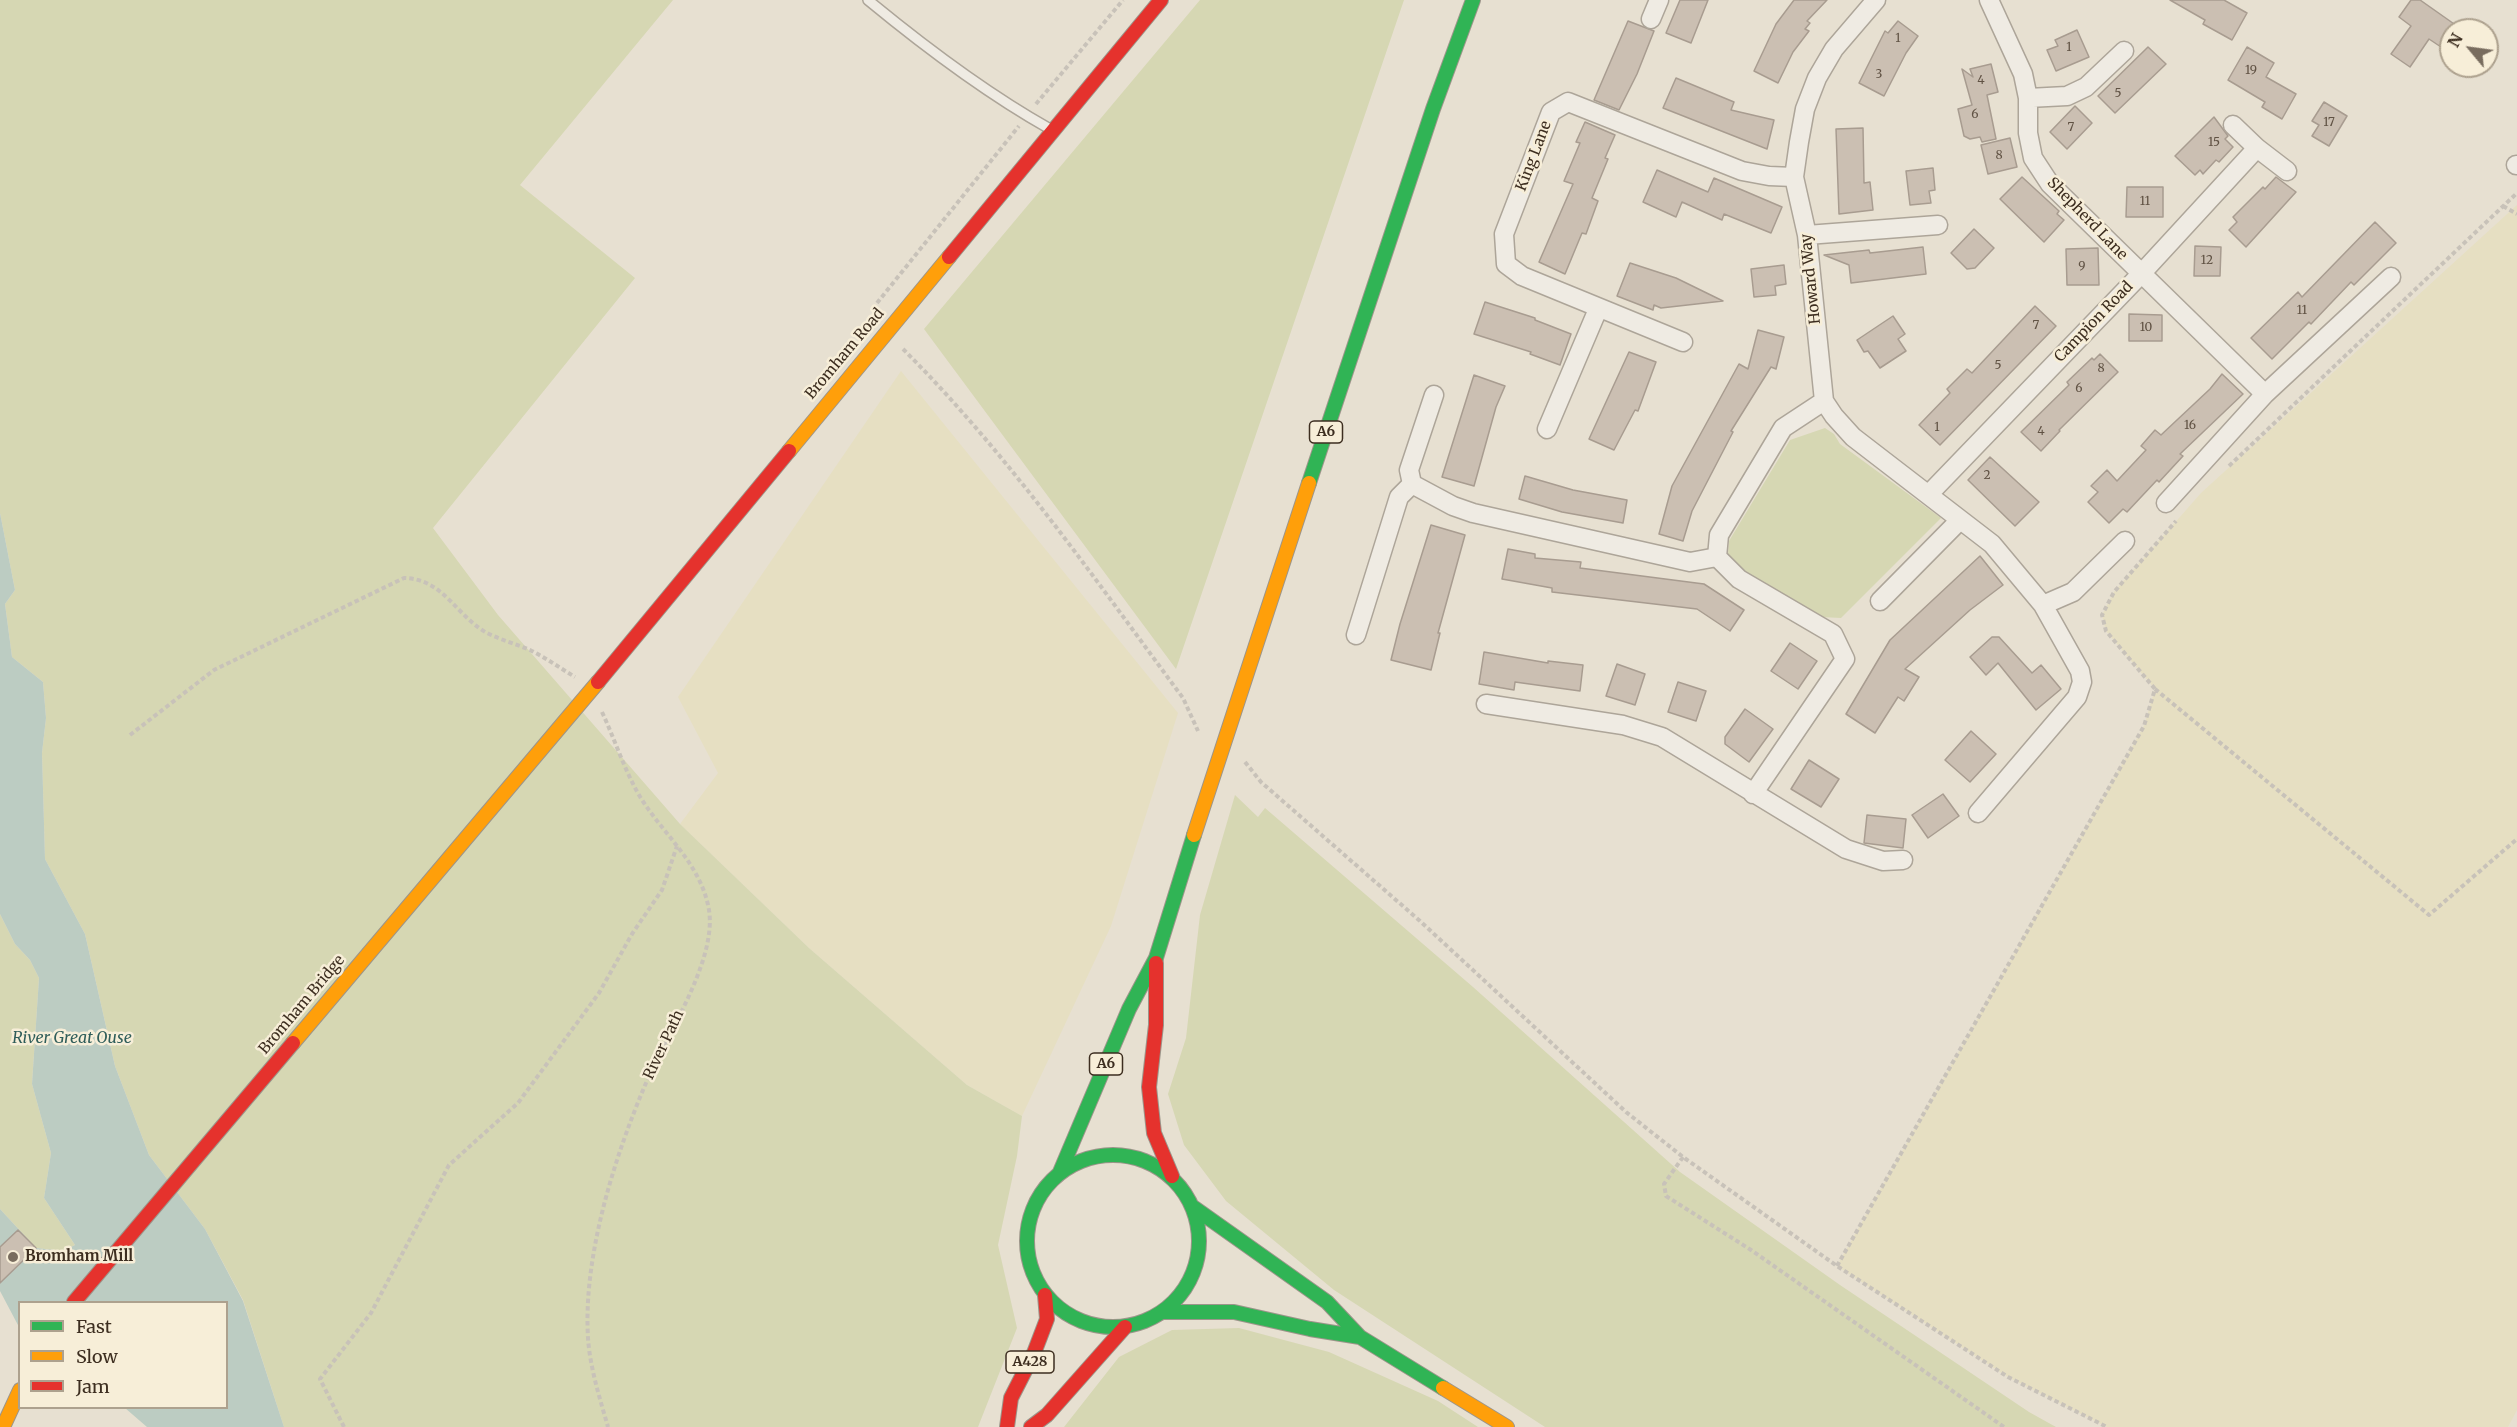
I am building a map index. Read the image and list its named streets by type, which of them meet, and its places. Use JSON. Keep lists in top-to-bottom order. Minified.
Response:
{"streets":{"main road":["Bromham Road","A6","Bromham Bridge","A428"],"street":["King Lane","Shepherd Lane","Howard Way","Campion Road"],"path":["River Path"]},"crossings":[["King Lane","Howard Way"],["Shepherd Lane","Campion Road"],["Bromham Road","Bromham Bridge"],["Bromham Road","River Path"],["A6","A428"]],"water":["River Great Ouse"],"places":["Bromham Mill"],"house_numbers":["1","1","19","3","4","5","6","17","7","15","8","11","12","9","11","7","10","5","8","6","16","1","4","2"],"legend":["Fast","Slow","Jam"],"north":"top left"}
